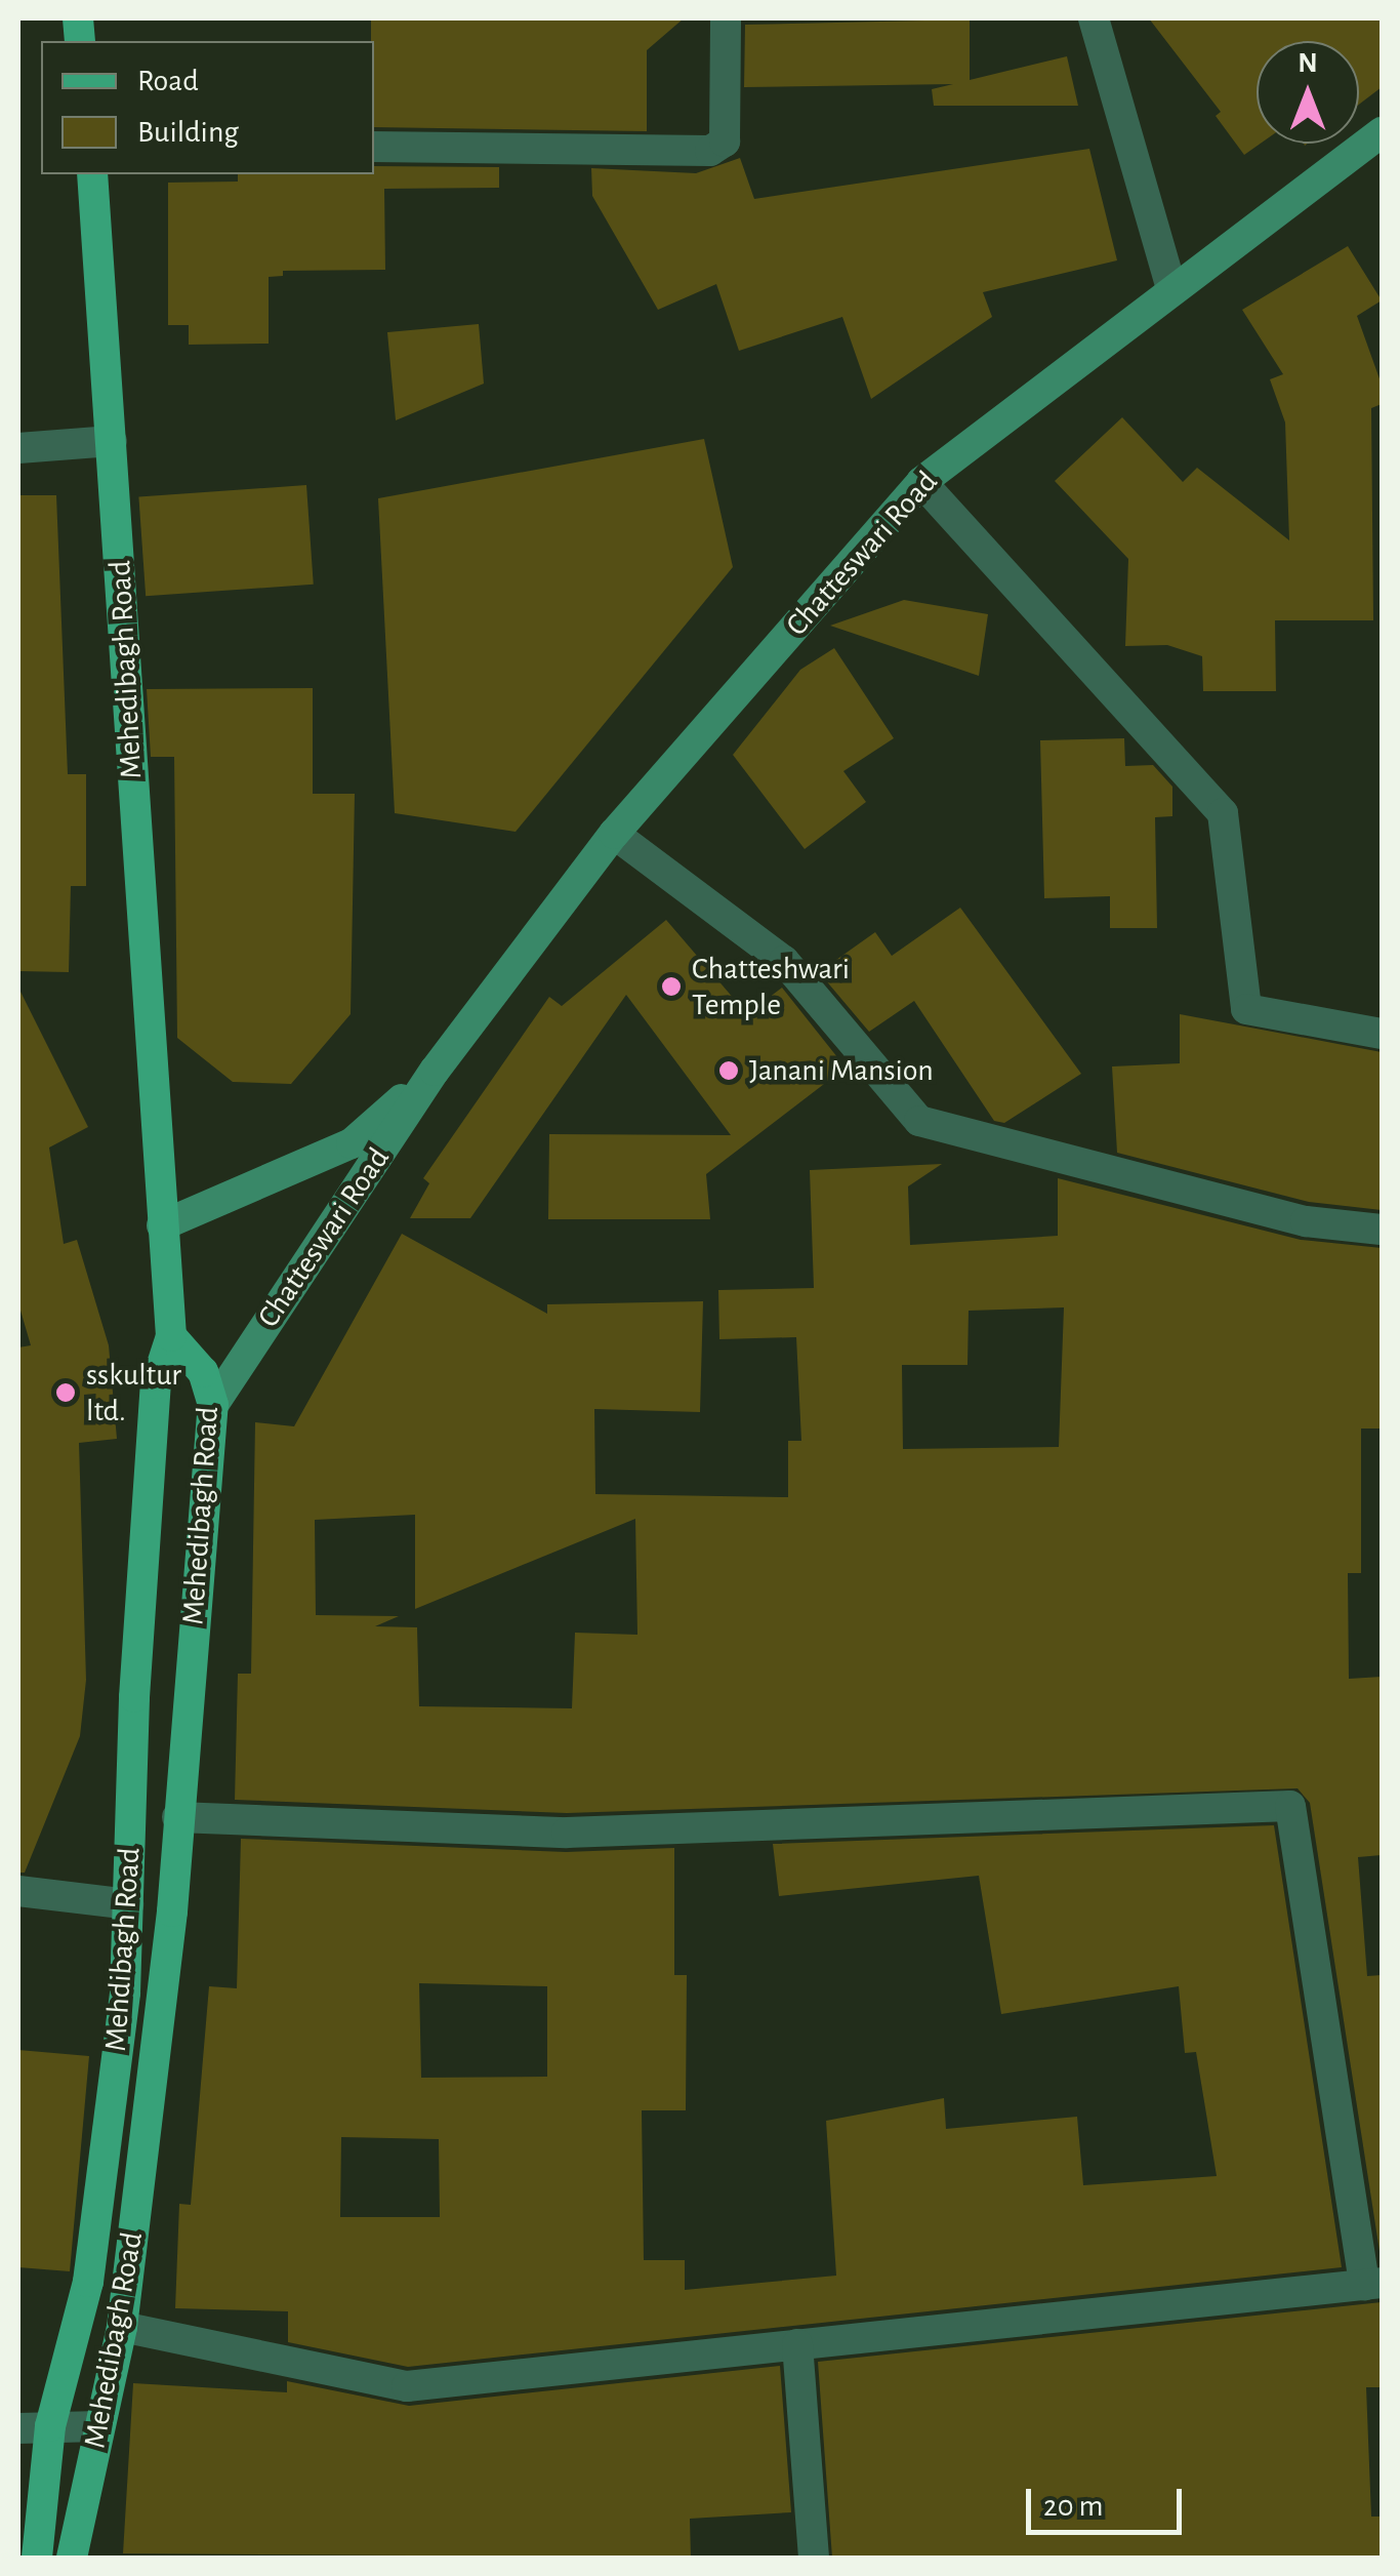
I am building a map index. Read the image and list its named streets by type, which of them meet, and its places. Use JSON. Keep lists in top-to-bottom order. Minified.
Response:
{"streets":{"main road":["Chatteswari Road","Mehedibagh Road","Mehdibagh Road"]},"crossings":[["Chatteswari Road","Mehedibagh Road"],["Mehedibagh Road","Mehdibagh Road"]],"places":["Chatteshwari Temple","Janani Mansion","sskultur ltd."],"legend":["Road","Building"],"scale_bar":"20 m","north":"top"}
